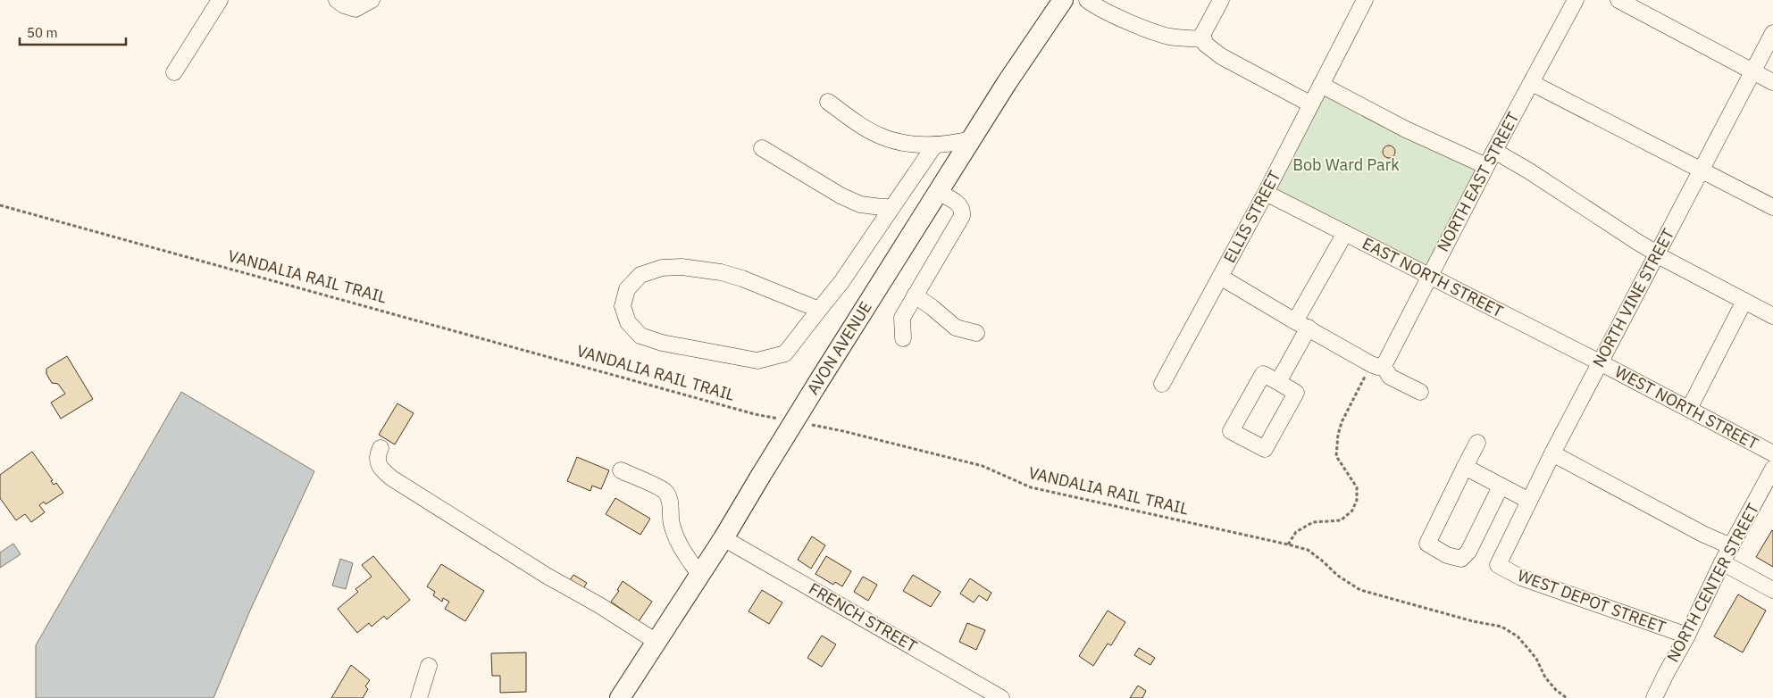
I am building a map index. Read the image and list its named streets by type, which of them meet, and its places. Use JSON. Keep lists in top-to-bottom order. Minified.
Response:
{"streets":{"main road":["AVON AVENUE"],"street":["NORTH EAST STREET","ELLIS STREET","EAST NORTH STREET","NORTH VINE STREET","WEST NORTH STREET","NORTH CENTER STREET","WEST DEPOT STREET","FRENCH STREET"],"path":["VANDALIA RAIL TRAIL"]},"crossings":[["NORTH EAST STREET","EAST NORTH STREET"],["ELLIS STREET","EAST NORTH STREET"],["EAST NORTH STREET","NORTH VINE STREET"],["EAST NORTH STREET","WEST NORTH STREET"],["NORTH VINE STREET","WEST NORTH STREET"],["NORTH VINE STREET","WEST DEPOT STREET"],["AVON AVENUE","FRENCH STREET"],["NORTH CENTER STREET","WEST DEPOT STREET"]],"parks":["Bob Ward Park"],"scale_bar":"50 m"}
